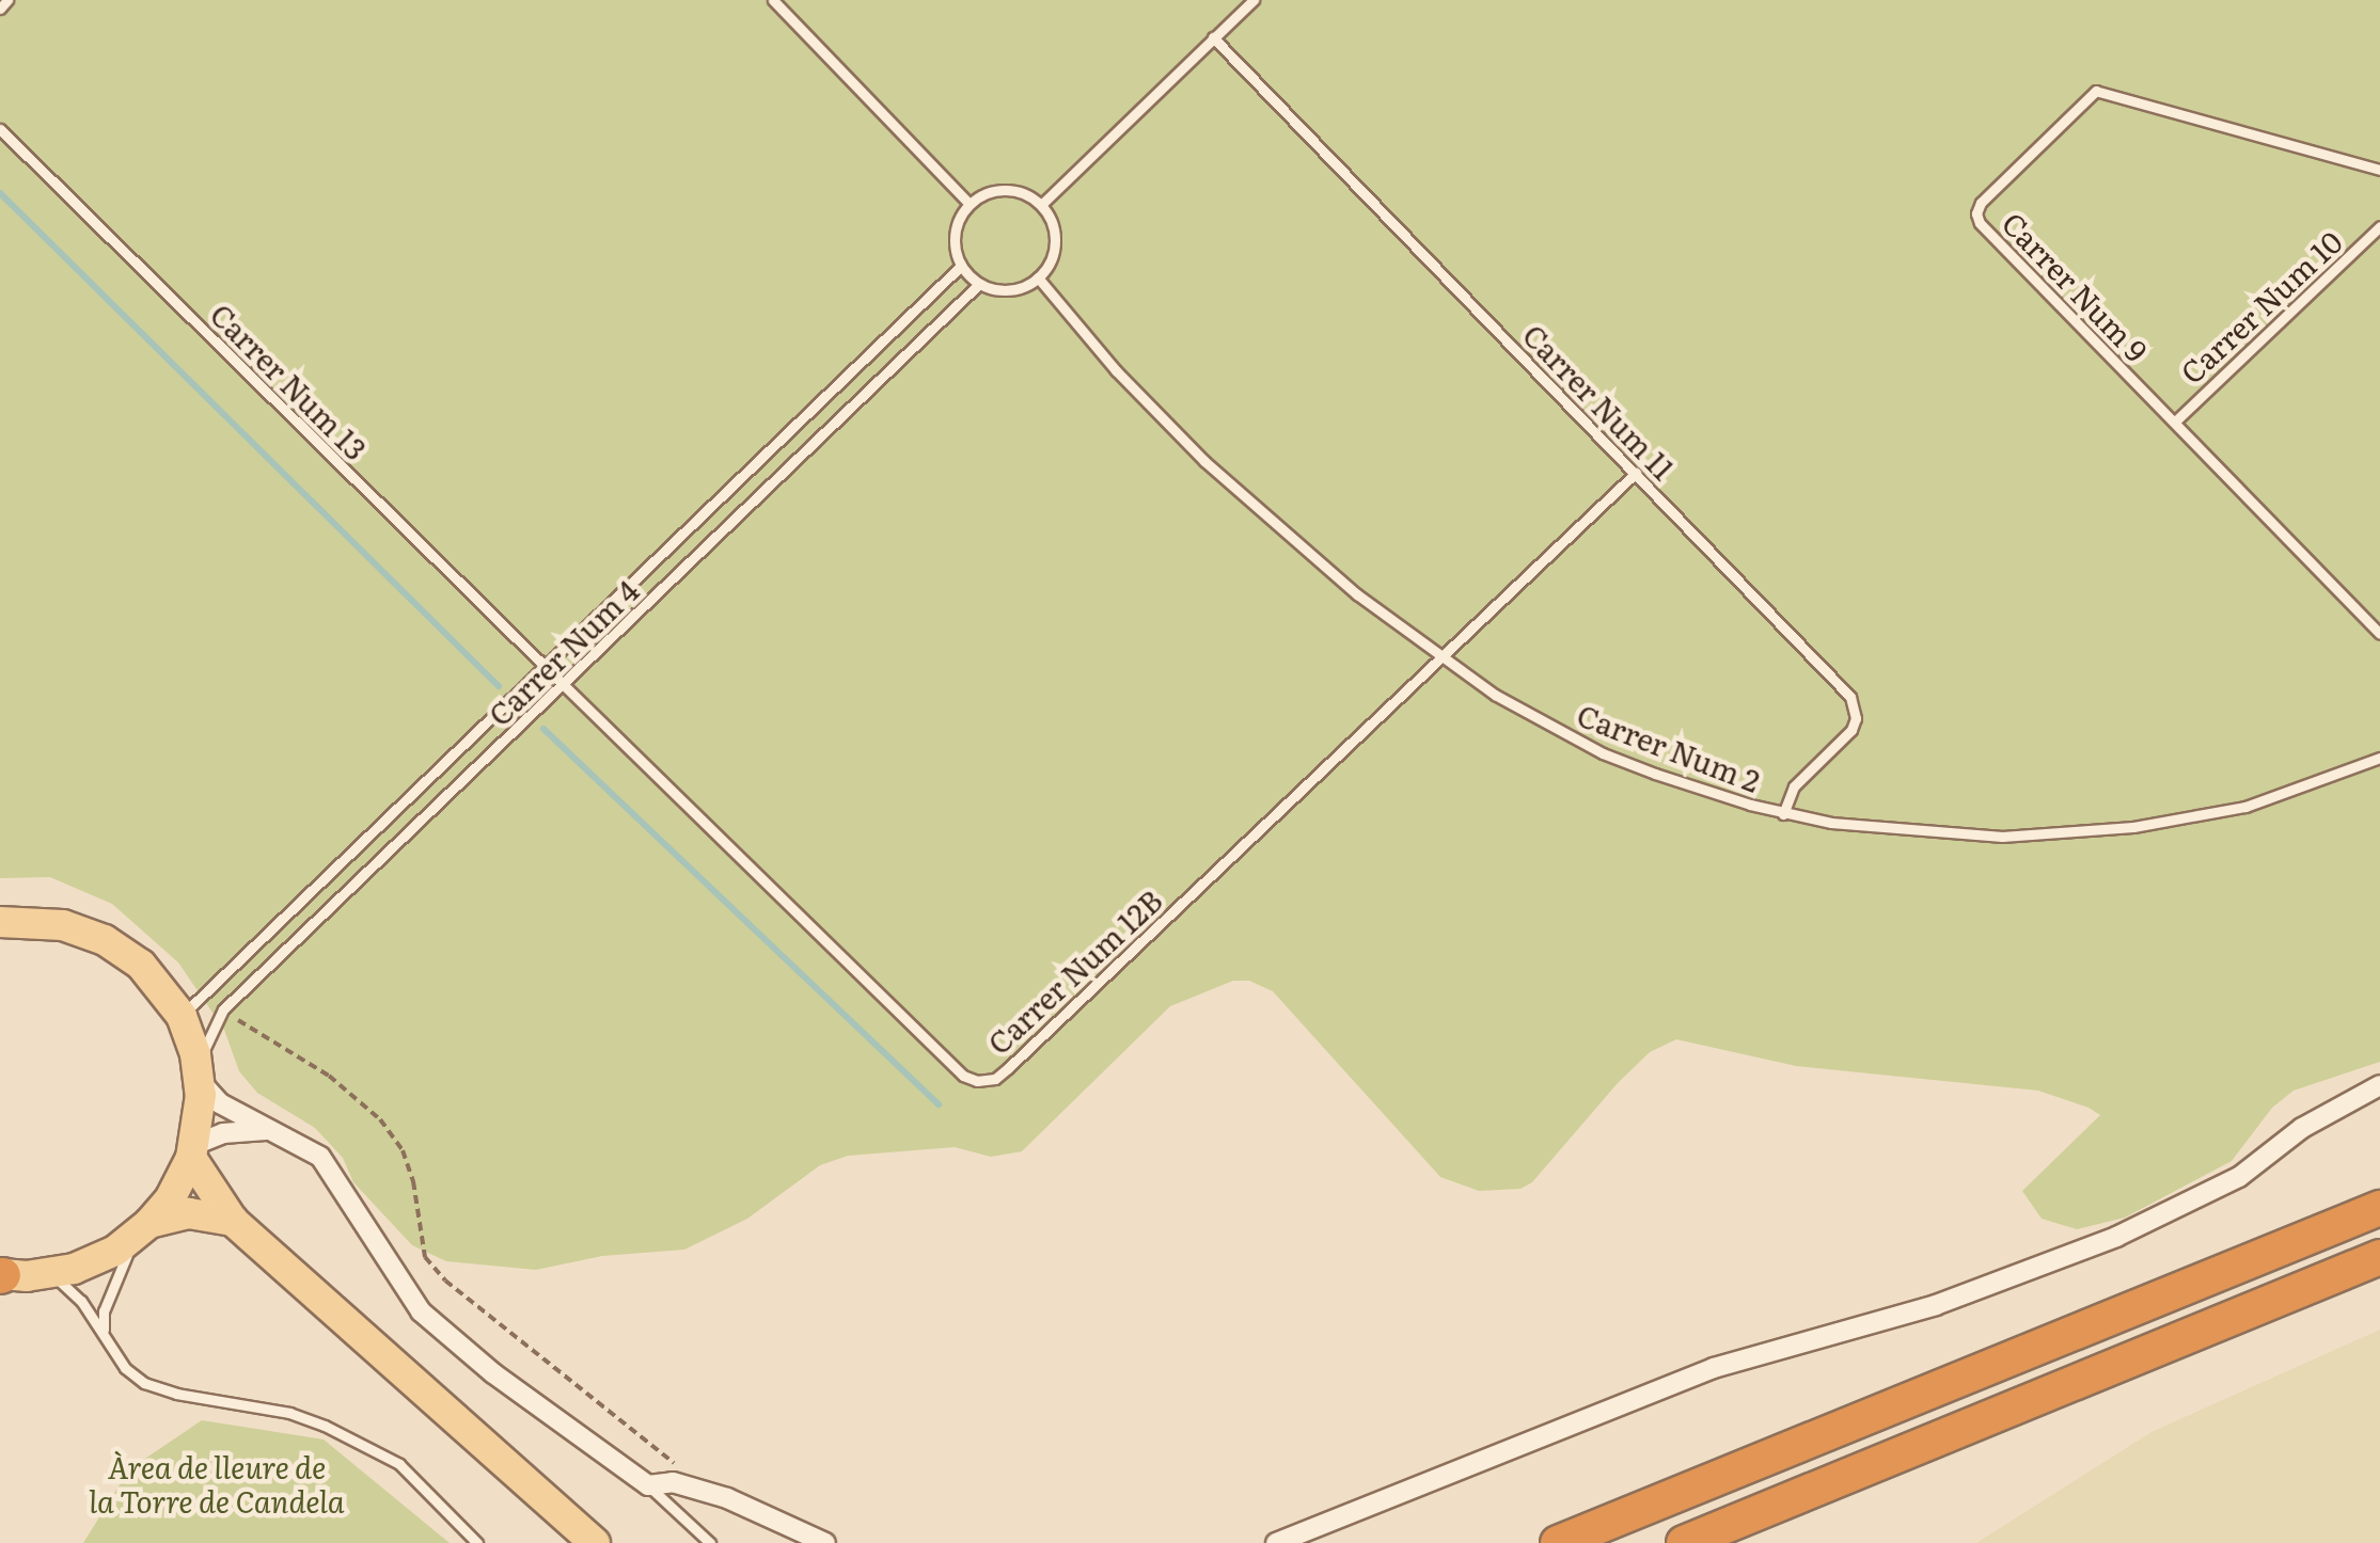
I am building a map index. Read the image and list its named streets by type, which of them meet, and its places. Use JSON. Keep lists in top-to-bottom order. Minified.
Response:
{"streets":{"lane":["Carrer Num 9","Carrer Num 10","Carrer Num 13","Carrer Num 11","Carrer Num 4","Carrer Num 2","Carrer Num 12B"]},"crossings":[["Carrer Num 9","Carrer Num 10"],["Carrer Num 13","Carrer Num 4"],["Carrer Num 13","Carrer Num 12B"],["Carrer Num 11","Carrer Num 2"],["Carrer Num 11","Carrer Num 12B"],["Carrer Num 4","Carrer Num 2"],["Carrer Num 4","Carrer Num 12B"],["Carrer Num 2","Carrer Num 12B"]],"parks":["Àrea de lleure de la Torre de Candela"]}
